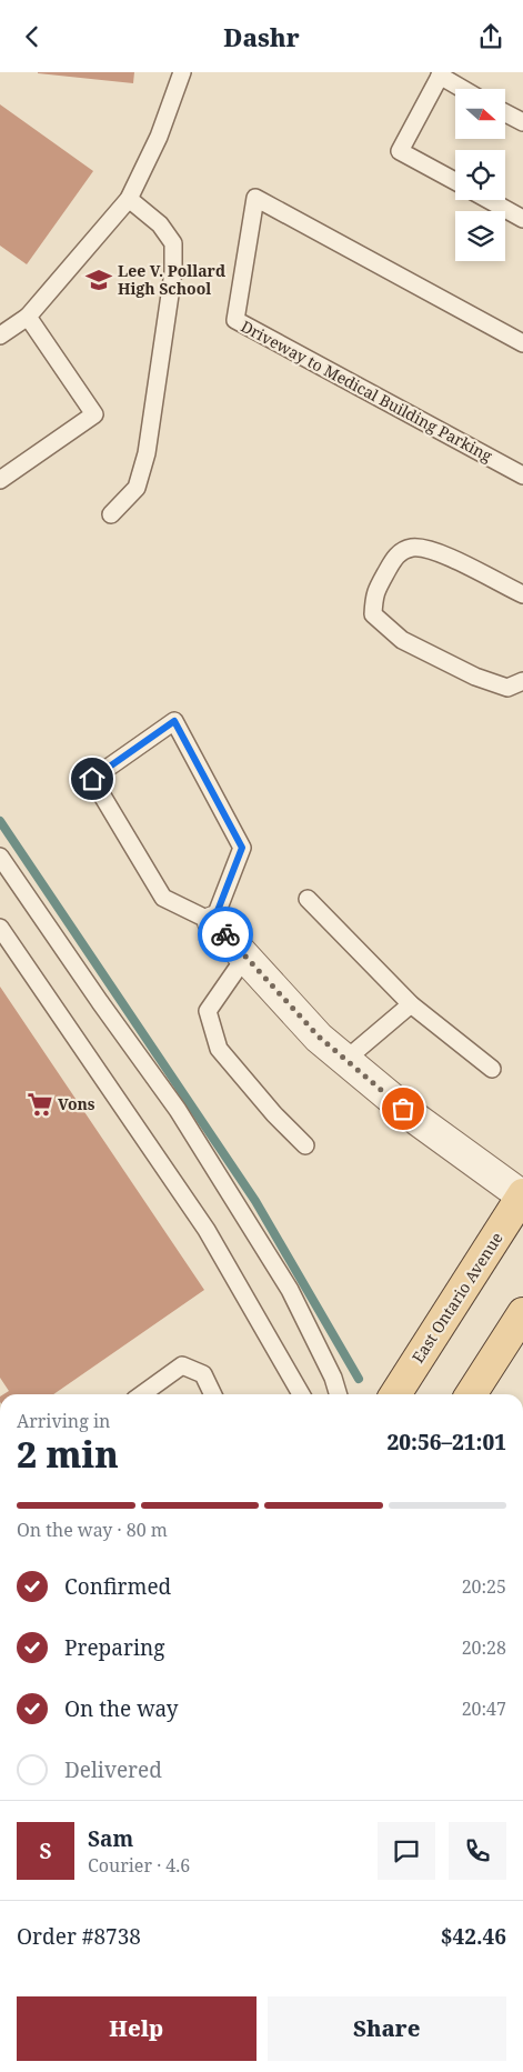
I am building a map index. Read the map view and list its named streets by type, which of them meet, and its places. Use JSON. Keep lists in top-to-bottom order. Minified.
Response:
{"streets":{"main road":["East Ontario Avenue"],"lane":["Driveway to Medical Building Parking"]},"places":{"school or university":["Lee V. Pollard High School"],"supermarket":["Vons"]},"north":"right","page":{"header":"Dashr","heading":["2 min","Arriving in","20:56–21:01"],"panel":["Sam","Courier · 4.6","Order #8738","$42.46"],"bar":"On the way · 80 m","list":[["Confirmed","20:25"],["Preparing","20:28"],["On the way","20:47"],"Delivered"],"round":"S","buttons":["Help","Share"]}}
